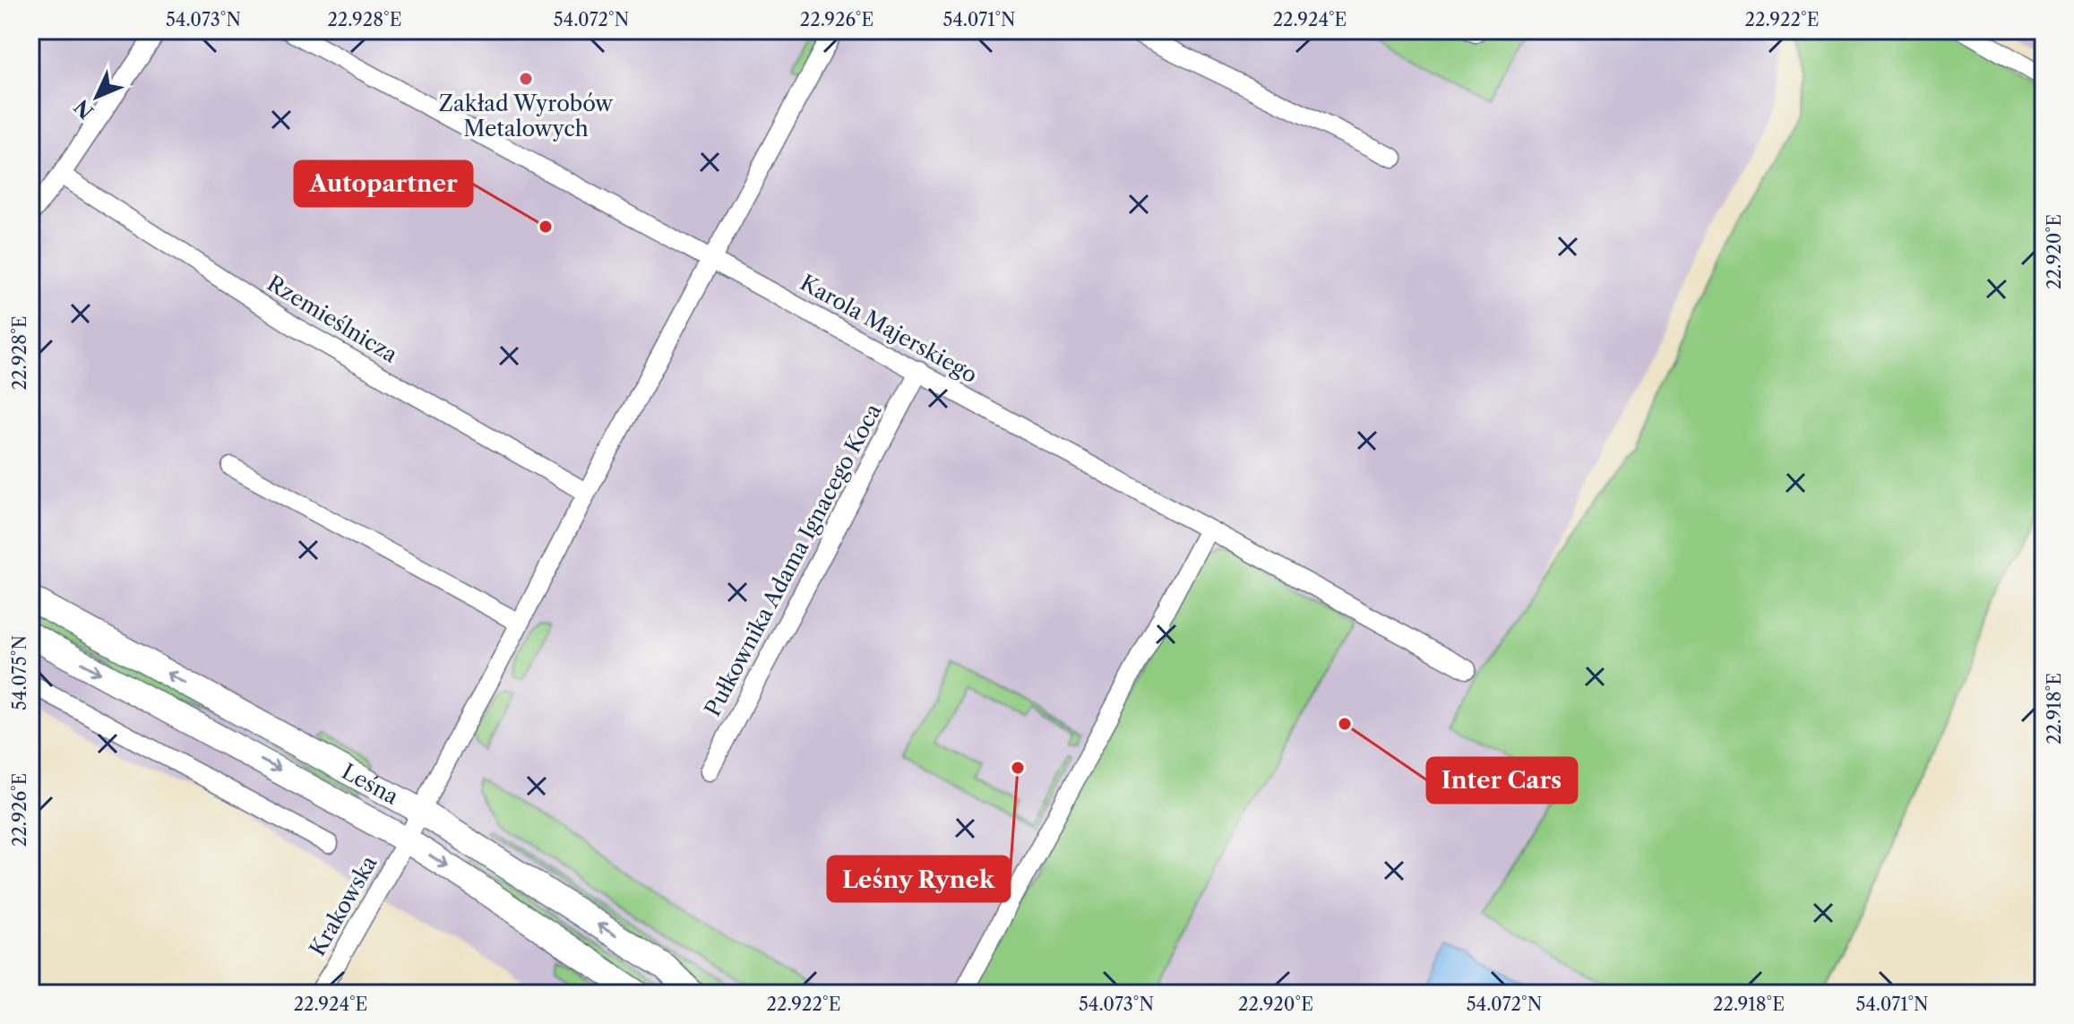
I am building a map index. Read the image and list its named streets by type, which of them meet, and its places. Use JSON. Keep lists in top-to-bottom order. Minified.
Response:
{"streets":{"main road":["Leśna"],"street":["Rzemieślnicza","Karola Majerskiego","Pułkownika Adama Ignacego Koca","Krakowska"]},"crossings":[["Rzemieślnicza","Krakowska"],["Karola Majerskiego","Pułkownika Adama Ignacego Koca"],["Karola Majerskiego","Krakowska"],["Leśna","Krakowska"]],"places":["Zakład Wyrobów Metalowych","Autopartner","Inter Cars","Leśny Rynek"],"north":"bottom left","coordinates":["54.073°N","22.928°E","54.072°N","22.926°E","54.071°N","22.924°E","22.922°E","22.920°E","54.075°N","22.918°E"]}
